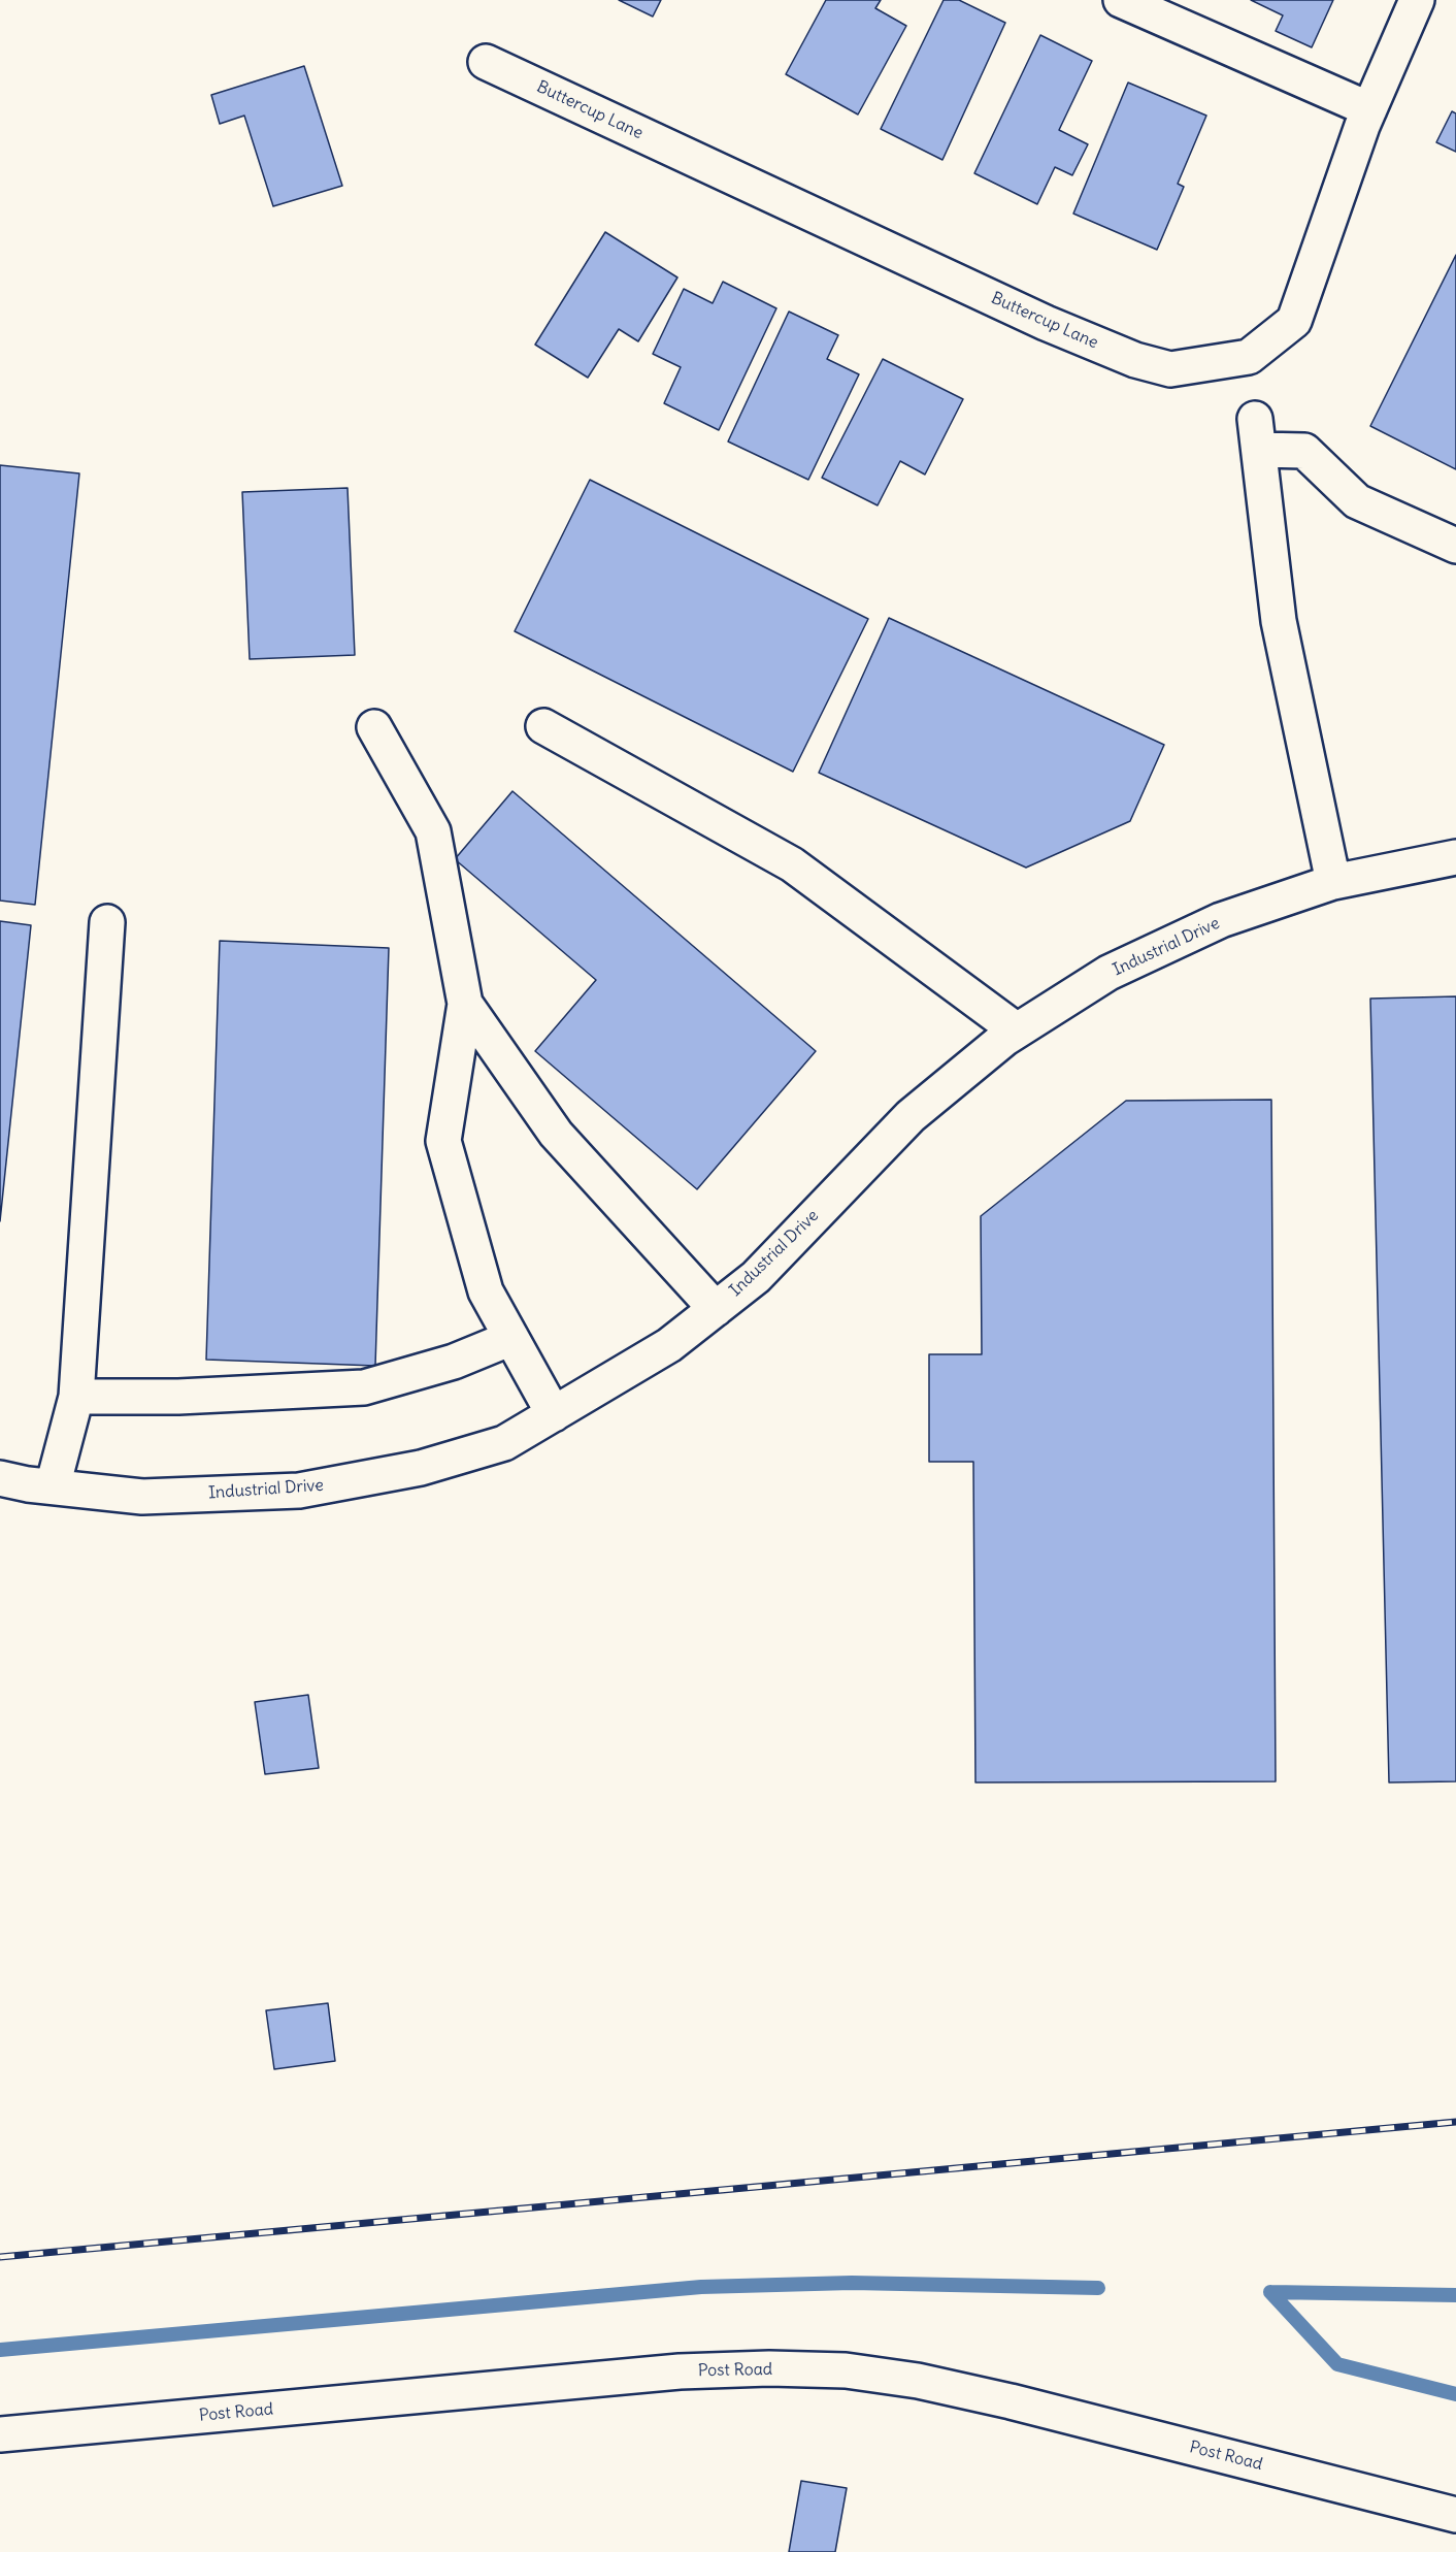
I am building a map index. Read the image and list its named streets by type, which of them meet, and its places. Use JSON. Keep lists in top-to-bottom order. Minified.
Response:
{"streets":{"street":["Buttercup Lane","Industrial Drive","Post Road"]}}
